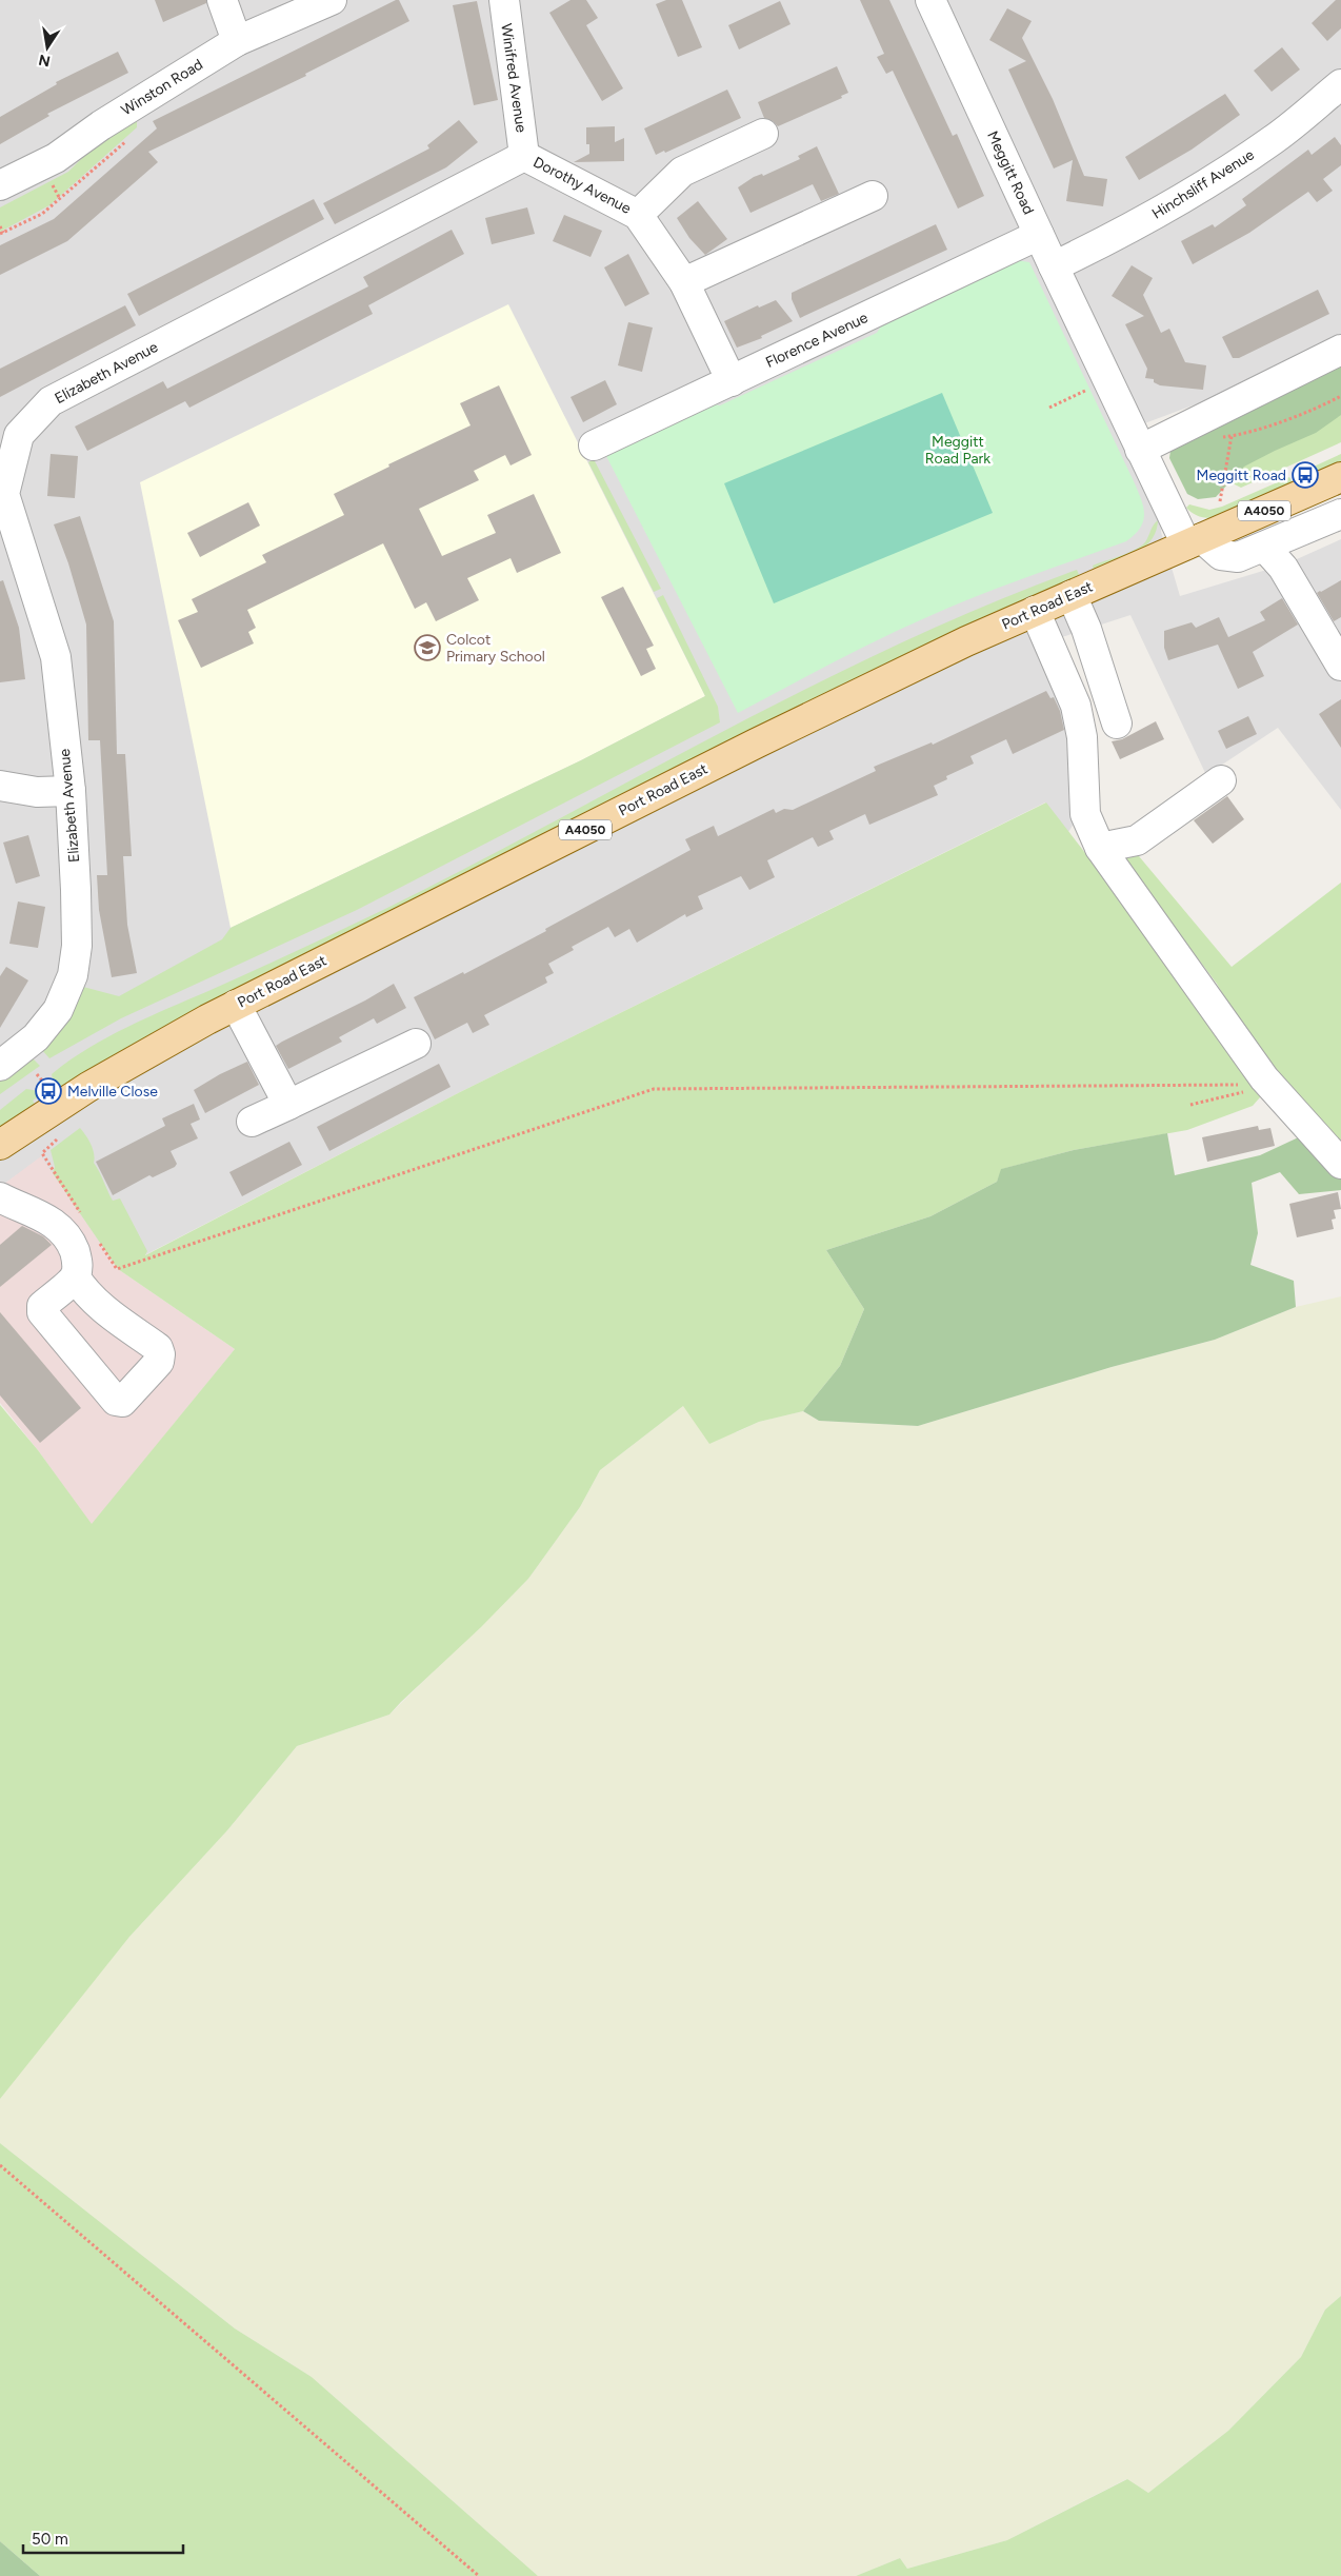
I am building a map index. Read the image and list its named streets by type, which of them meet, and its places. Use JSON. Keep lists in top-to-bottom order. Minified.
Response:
{"streets":{"main road":["A4050","Port Road East"],"street":["Winifred Avenue","Winston Road","Meggitt Road","Hinchsliff Avenue","Dorothy Avenue","Florence Avenue","Elizabeth Avenue"]},"crossings":[["Winifred Avenue","Dorothy Avenue"],["Winifred Avenue","Elizabeth Avenue"],["Meggitt Road","Hinchsliff Avenue"],["Meggitt Road","Florence Avenue"],["Meggitt Road","Port Road East"],["Dorothy Avenue","Florence Avenue"],["Dorothy Avenue","Elizabeth Avenue"]],"parks":["Meggitt Road Park"],"places":{"bus stop":["Meggitt Road","Melville Close"],"school or university":["Colcot Primary School"]},"scale_bar":"50 m","north":"bottom"}
